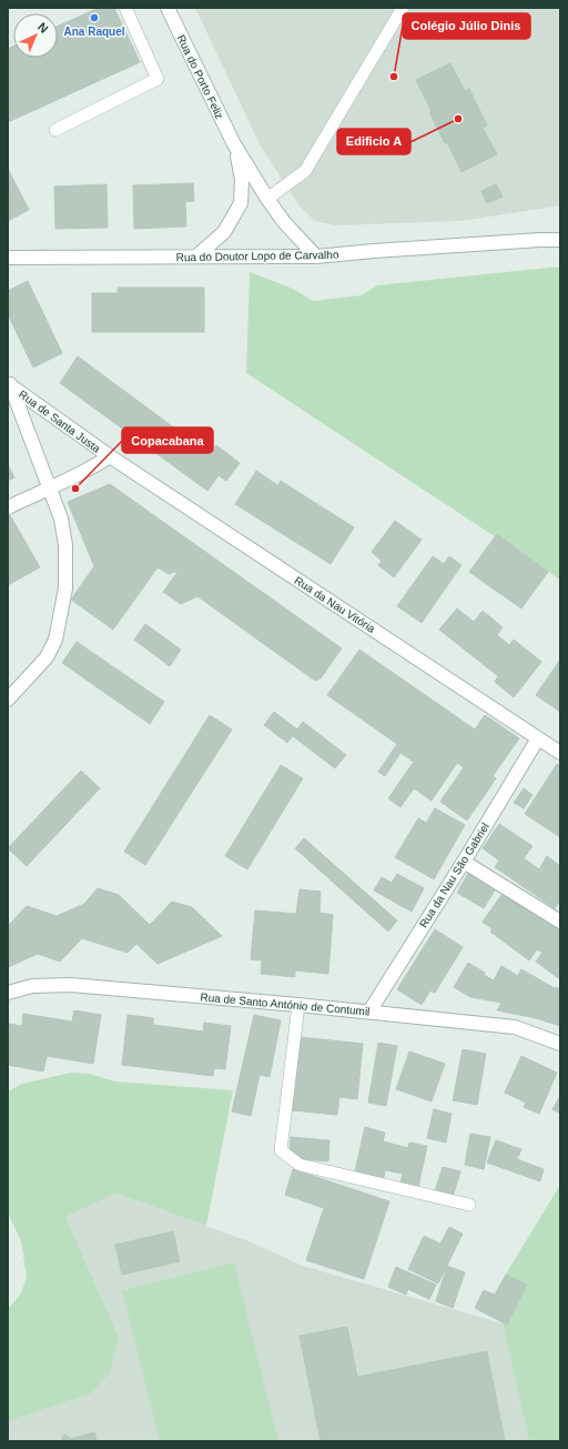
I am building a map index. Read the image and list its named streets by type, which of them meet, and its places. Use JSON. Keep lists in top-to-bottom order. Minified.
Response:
{"streets":{"street":["Rua do Porto Feliz","Rua do Doutor Lopo de Carvalho","Rua de Santa Justa","Rua da Nau Vitória","Rua da Nau São Gabriel","Rua de Santo António de Contumil"]},"crossings":[["Rua do Porto Feliz","Rua do Doutor Lopo de Carvalho"],["Rua de Santa Justa","Rua da Nau Vitória"],["Rua da Nau Vitória","Rua da Nau São Gabriel"],["Rua da Nau São Gabriel","Rua de Santo António de Contumil"]],"places":["Ana Raquel","Colégio Júlio Dinis","Edificio A","Copacabana"],"north":"top right"}
